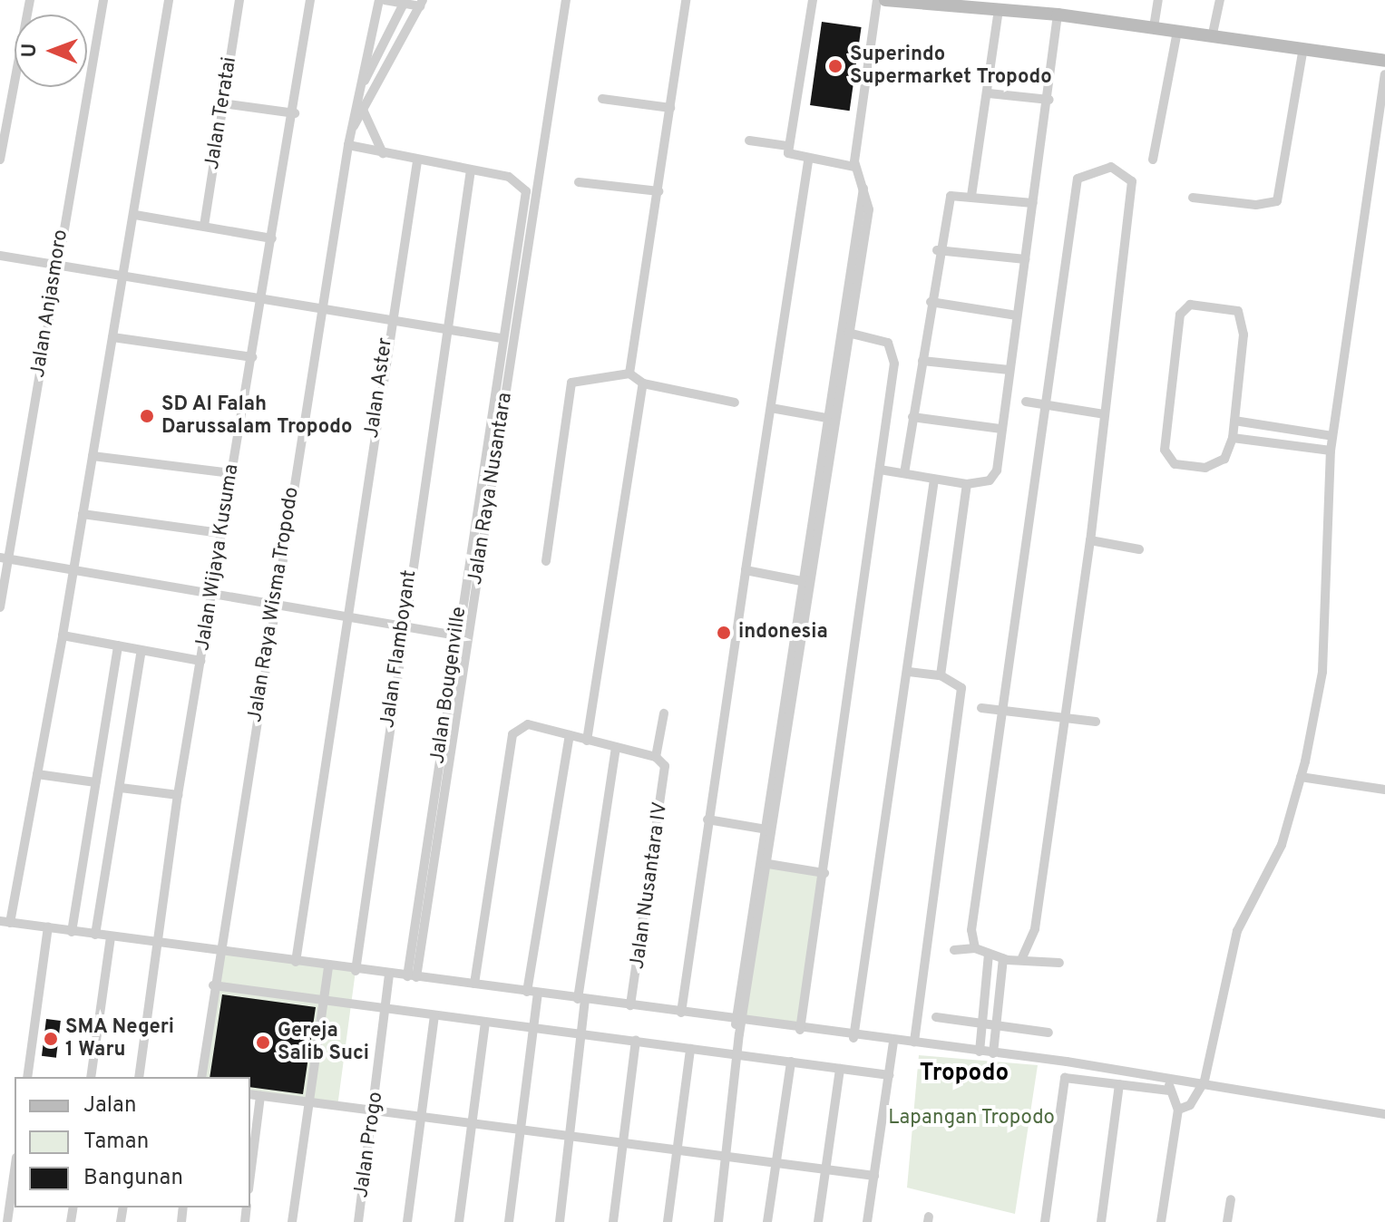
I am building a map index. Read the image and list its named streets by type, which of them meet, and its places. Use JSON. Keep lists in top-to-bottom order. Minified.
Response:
{"streets":{"street":["Jalan Teratai","Jalan Anjasmoro","Jalan Aster","Jalan Raya Nusantara","Jalan Wijaya Kusuma","Jalan Raya Wisma Tropodo","Jalan Flamboyant","Jalan Bougenville","Jalan Nusantara IV","Jalan Progo"]},"crossings":[["Jalan Raya Nusantara","Jalan Bougenville"],["Jalan Flamboyant","Jalan Bougenville"]],"districts":["Tropodo"],"parks":["Lapangan Tropodo"],"places":["Superindo Supermarket Tropodo","SD Al Falah Darussalam Tropodo","indonesia","SMA Negeri 1 Waru","Gereja Salib Suci"],"legend":["Jalan","Taman","Bangunan"],"north":"left"}
